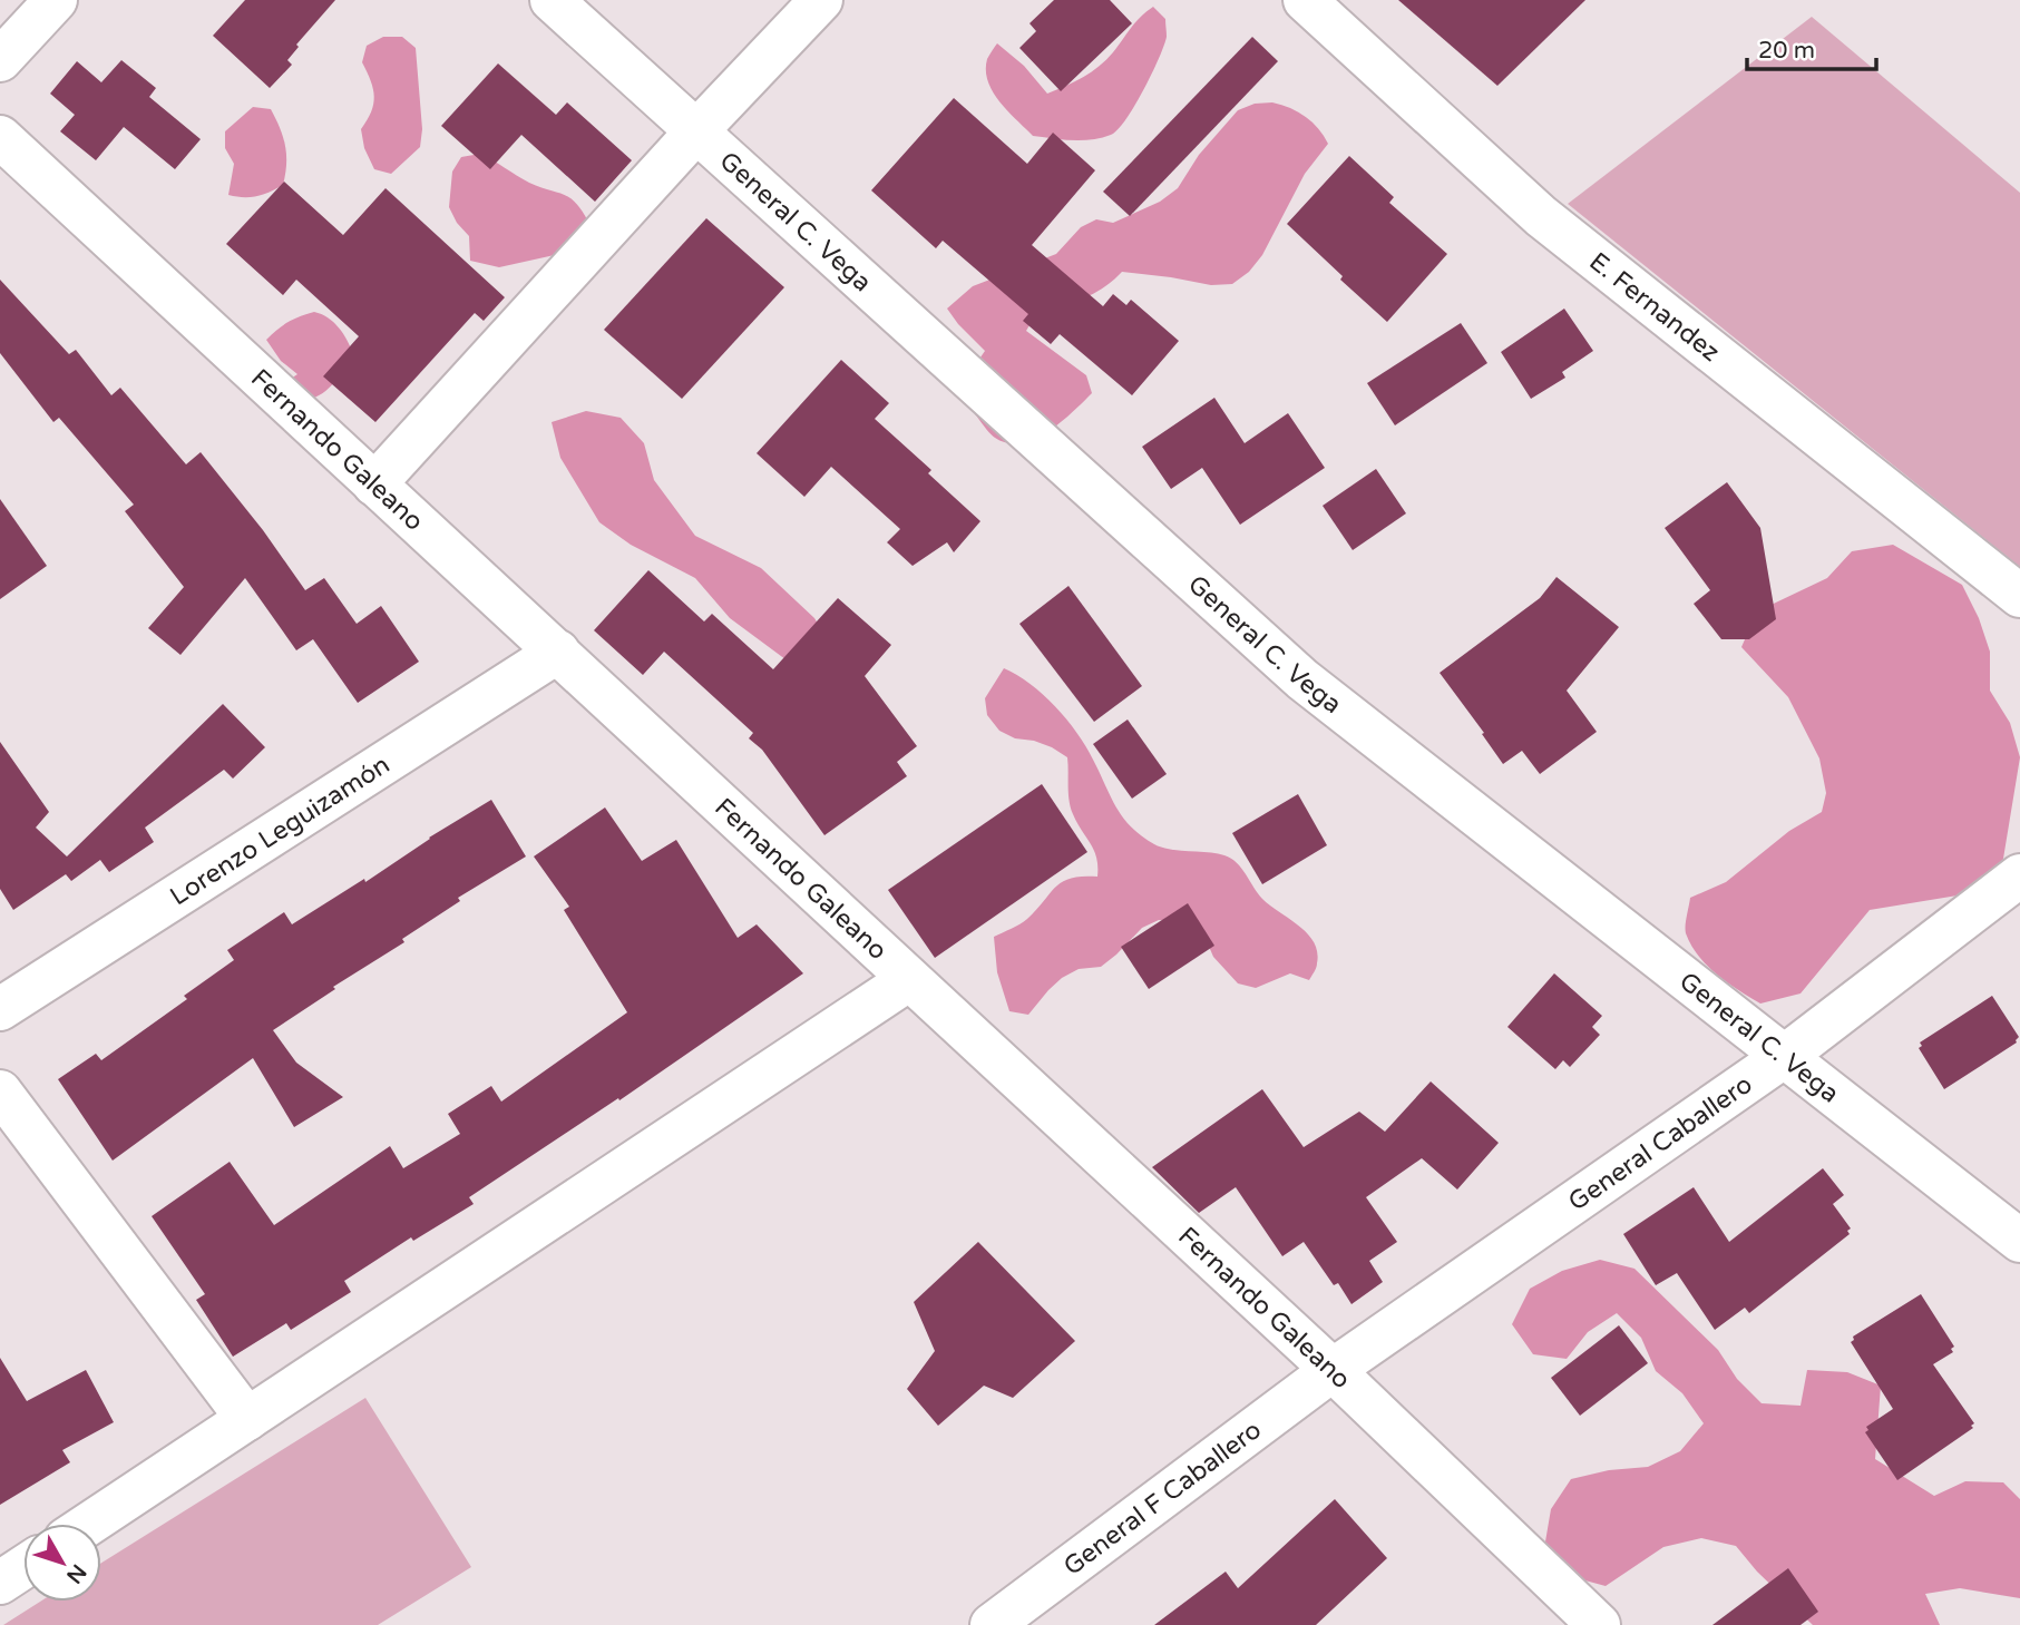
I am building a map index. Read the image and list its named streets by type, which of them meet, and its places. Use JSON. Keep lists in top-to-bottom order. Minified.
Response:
{"streets":{"street":["General C. Vega","E. Fernandez","Fernando Galeano","Lorenzo Leguizamón","General Caballero","General F Caballero"]},"crossings":[["General C. Vega","General Caballero"],["Fernando Galeano","Lorenzo Leguizamón"],["Fernando Galeano","General Caballero"],["Fernando Galeano","General F Caballero"],["General Caballero","General F Caballero"]],"scale_bar":"20 m","north":"bottom right"}
